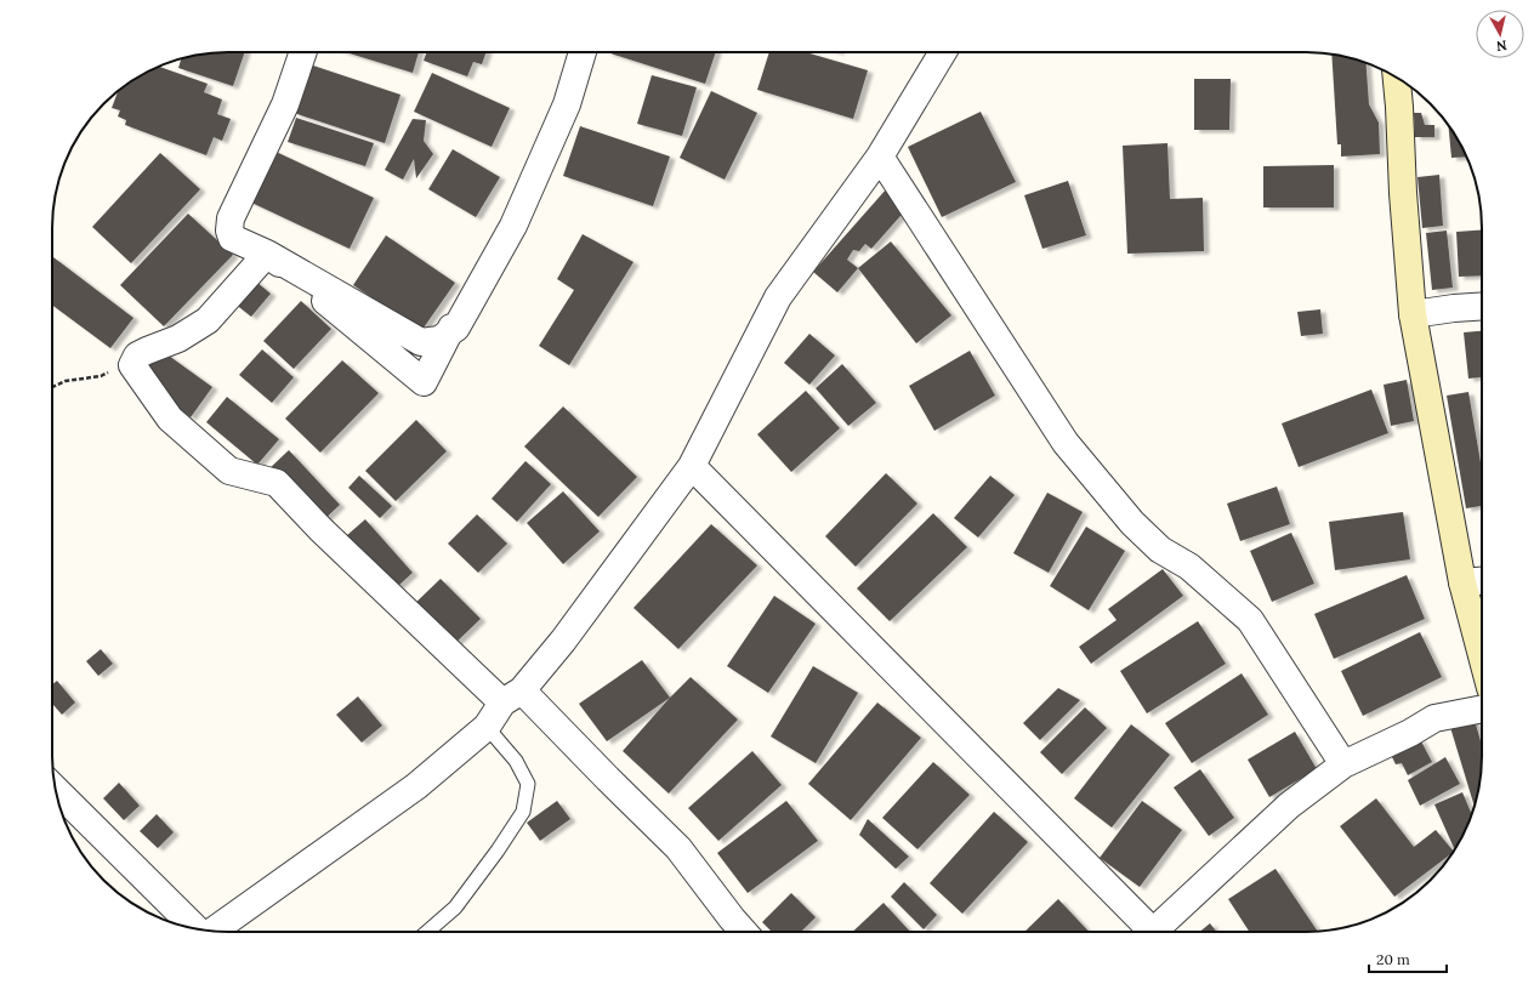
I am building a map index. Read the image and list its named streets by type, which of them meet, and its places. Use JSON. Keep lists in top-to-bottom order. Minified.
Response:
{"scale_bar":"20 m","north":"bottom"}
